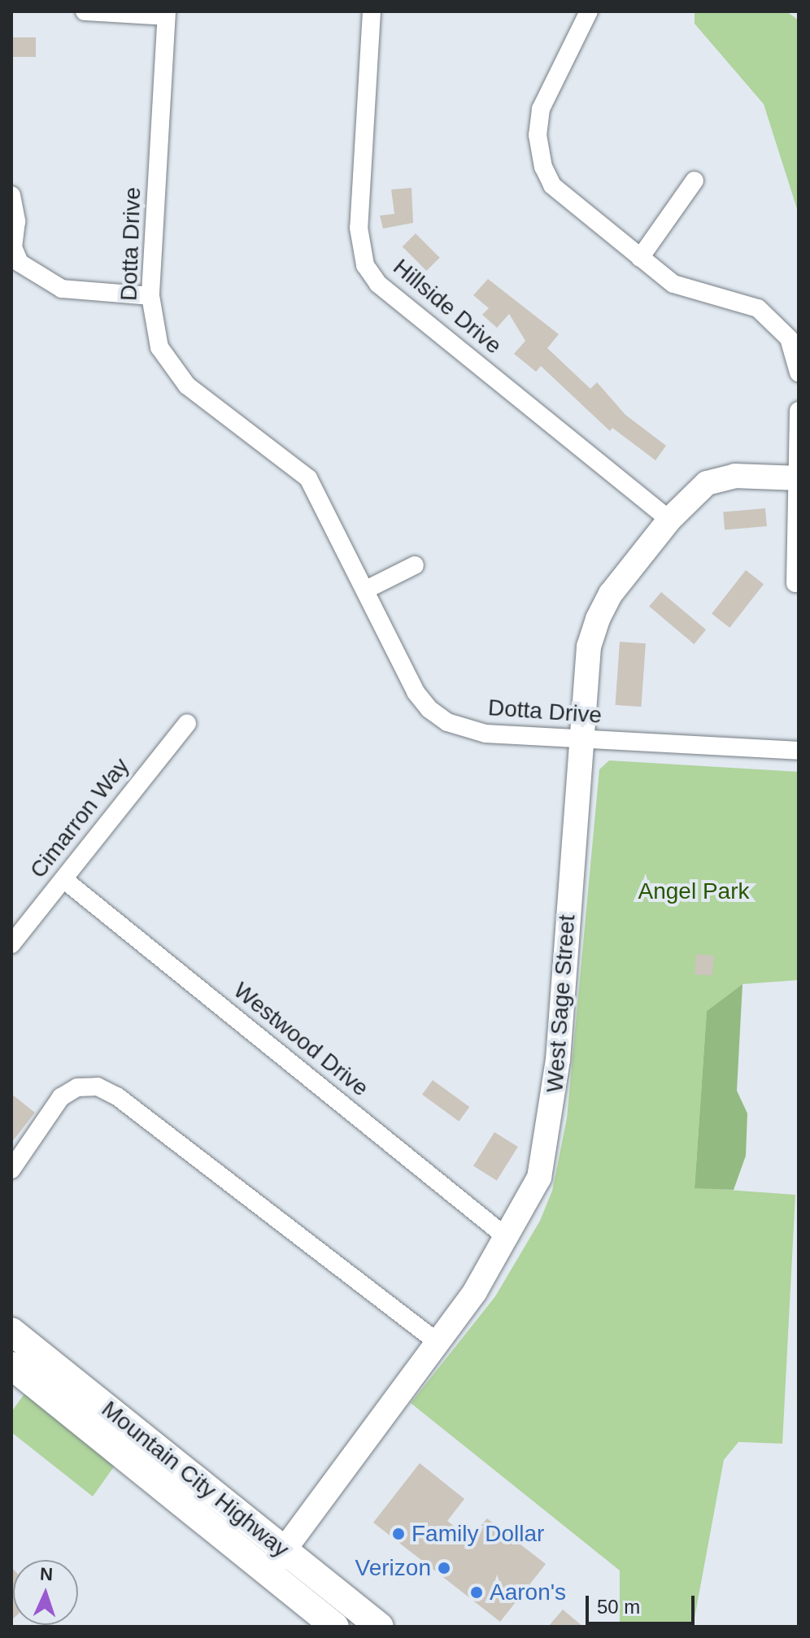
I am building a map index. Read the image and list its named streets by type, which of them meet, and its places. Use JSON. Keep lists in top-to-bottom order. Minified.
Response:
{"streets":{"main road":["Mountain City Highway"],"street":["Dotta Drive","Hillside Drive","Cimarron Way","West Sage Street","Westwood Drive"]},"crossings":[["Dotta Drive","West Sage Street"],["Hillside Drive","West Sage Street"],["Cimarron Way","Westwood Drive"],["West Sage Street","Westwood Drive"],["West Sage Street","Mountain City Highway"]],"parks":["Angel Park"],"places":["Family Dollar","Verizon","Aaron's"],"scale_bar":"50 m","north":"top"}
